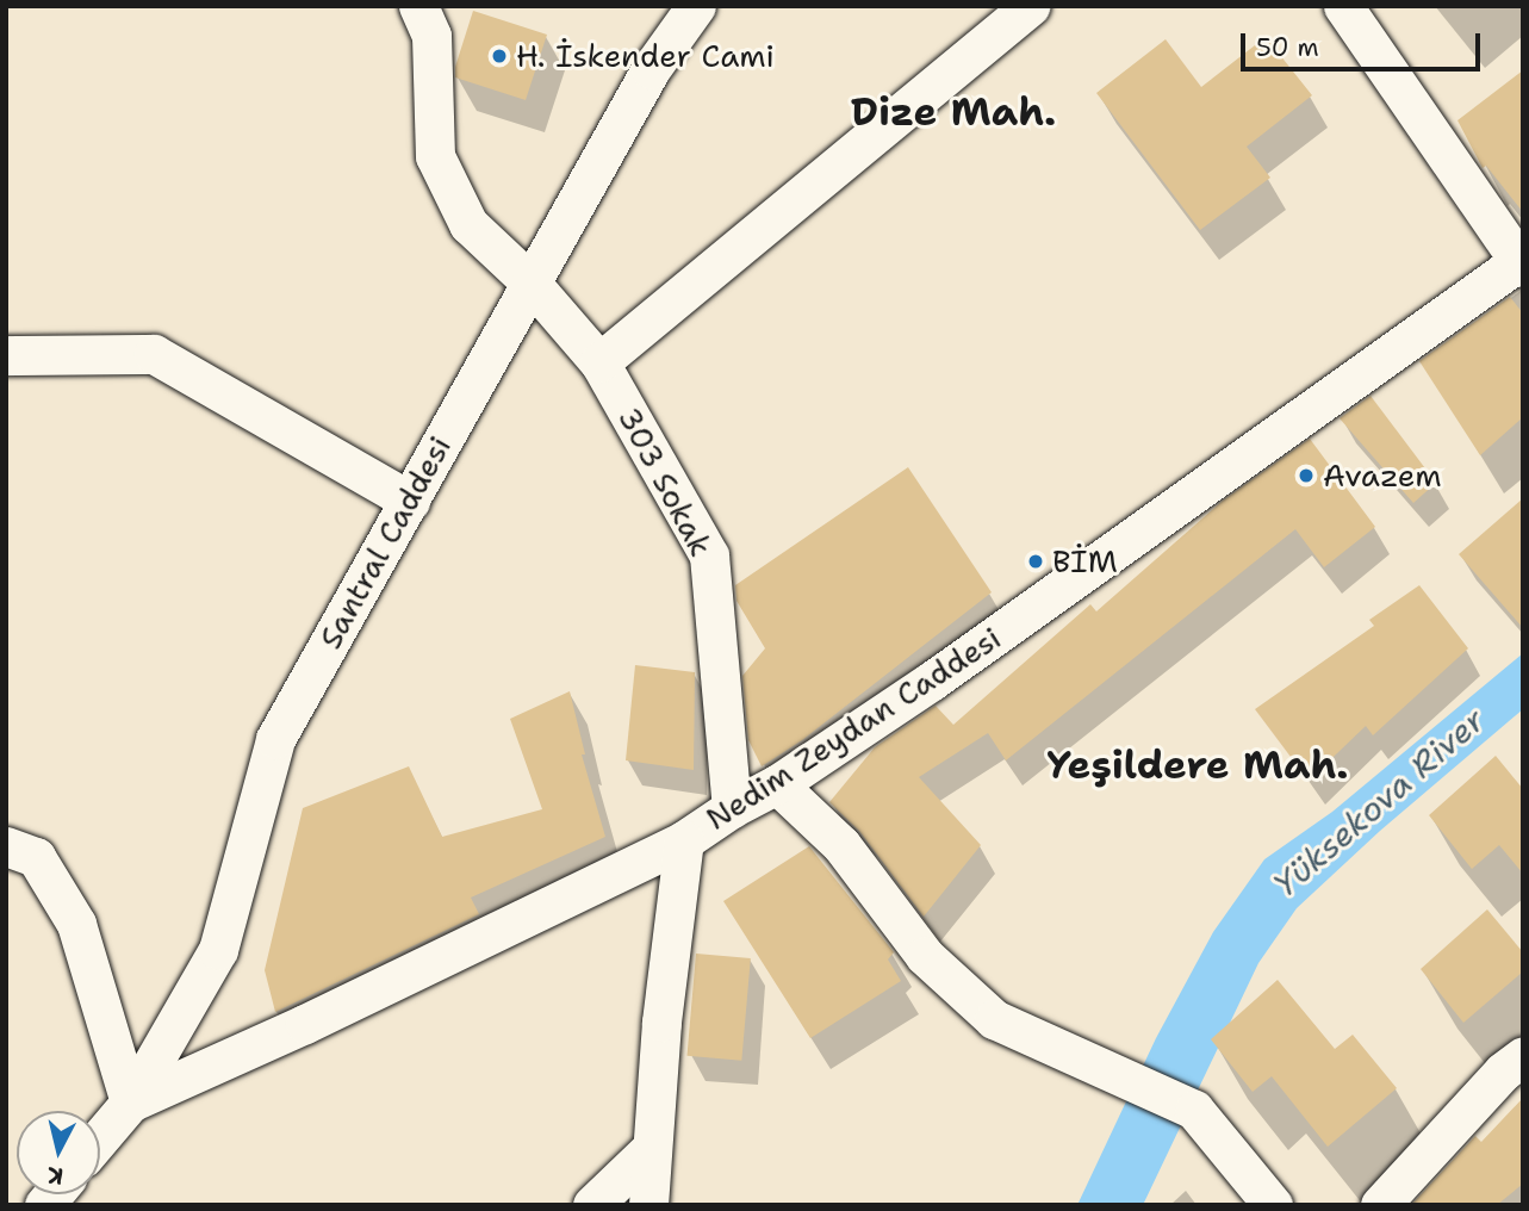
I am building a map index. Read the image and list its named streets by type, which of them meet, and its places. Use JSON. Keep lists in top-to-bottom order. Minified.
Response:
{"streets":{"street":["303 Sokak","Santral Caddesi","Nedim Zeydan Caddesi"]},"crossings":[["303 Sokak","Santral Caddesi"],["303 Sokak","Nedim Zeydan Caddesi"],["Santral Caddesi","Nedim Zeydan Caddesi"]],"districts":["Dize Mah.","Yeşildere Mah."],"water":["Yüksekova River"],"places":["H. İskender Cami","Avazem","BİM"],"scale_bar":"50 m","north":"bottom"}
